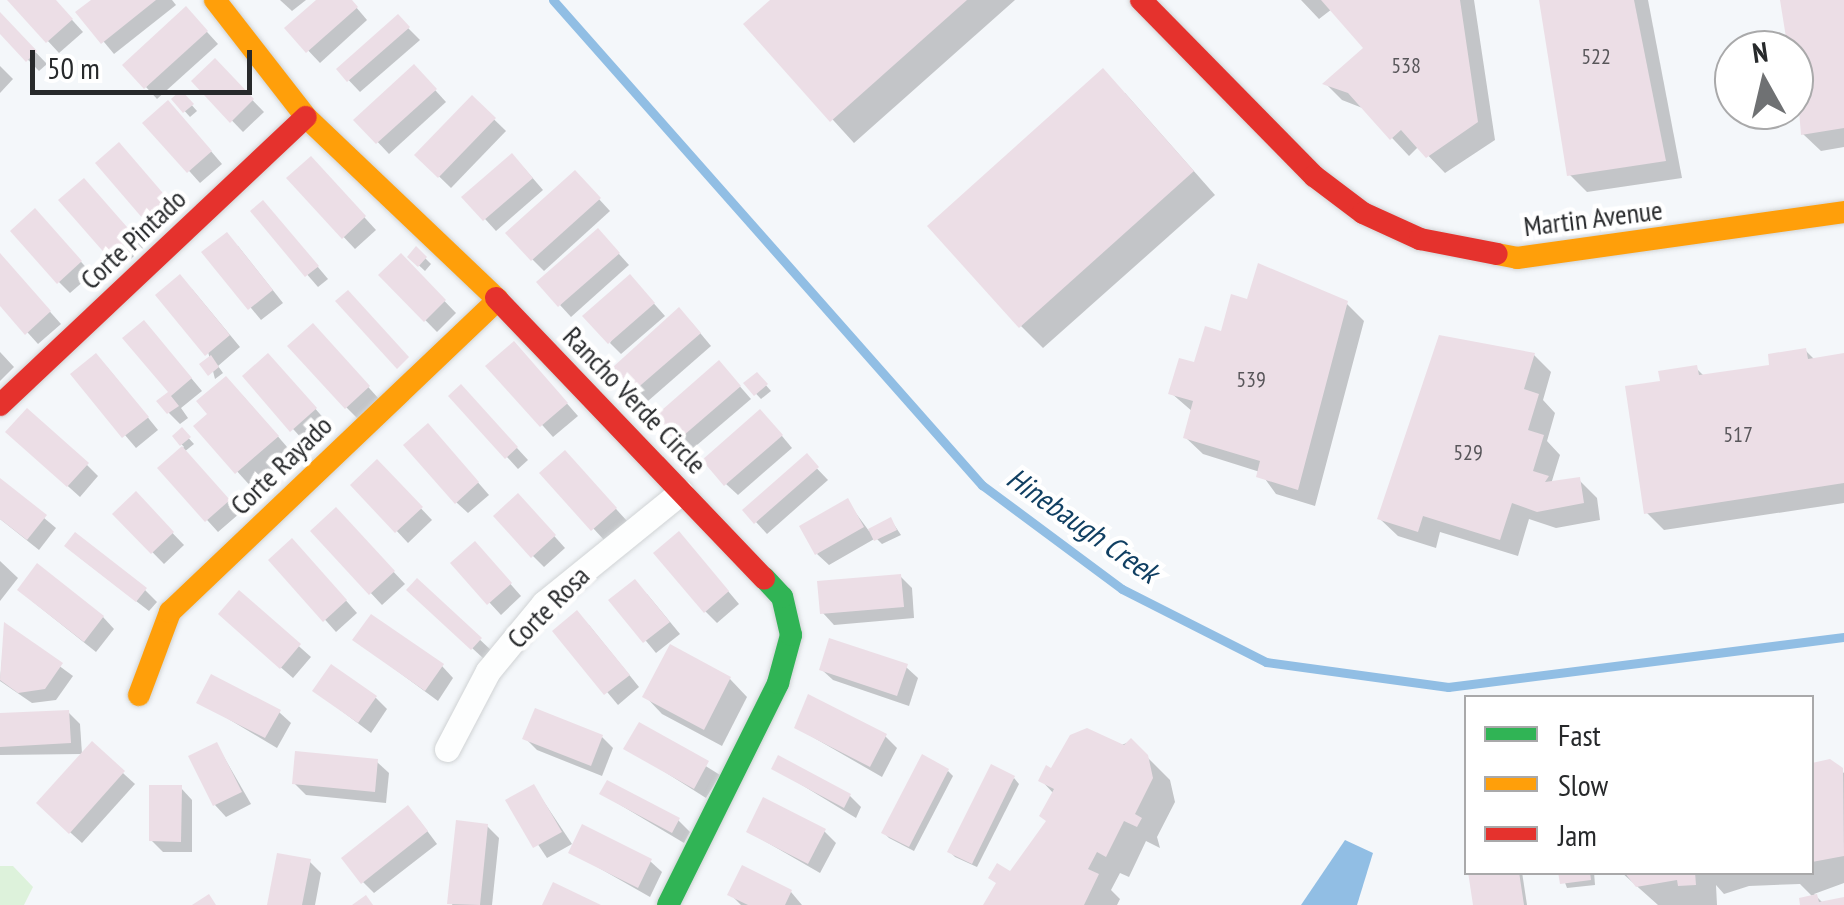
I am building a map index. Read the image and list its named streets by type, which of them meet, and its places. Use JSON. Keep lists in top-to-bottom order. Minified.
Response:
{"streets":{"street":["Martin Avenue","Corte Pintado","Rancho Verde Circle","Corte Rayado","Corte Rosa"]},"crossings":[["Corte Pintado","Rancho Verde Circle"],["Rancho Verde Circle","Corte Rayado"],["Rancho Verde Circle","Corte Rosa"]],"water":["Hinebaugh Creek"],"house_numbers":["522","538","539","517","529"],"legend":["Fast","Slow","Jam"],"scale_bar":"50 m","north":"top"}
